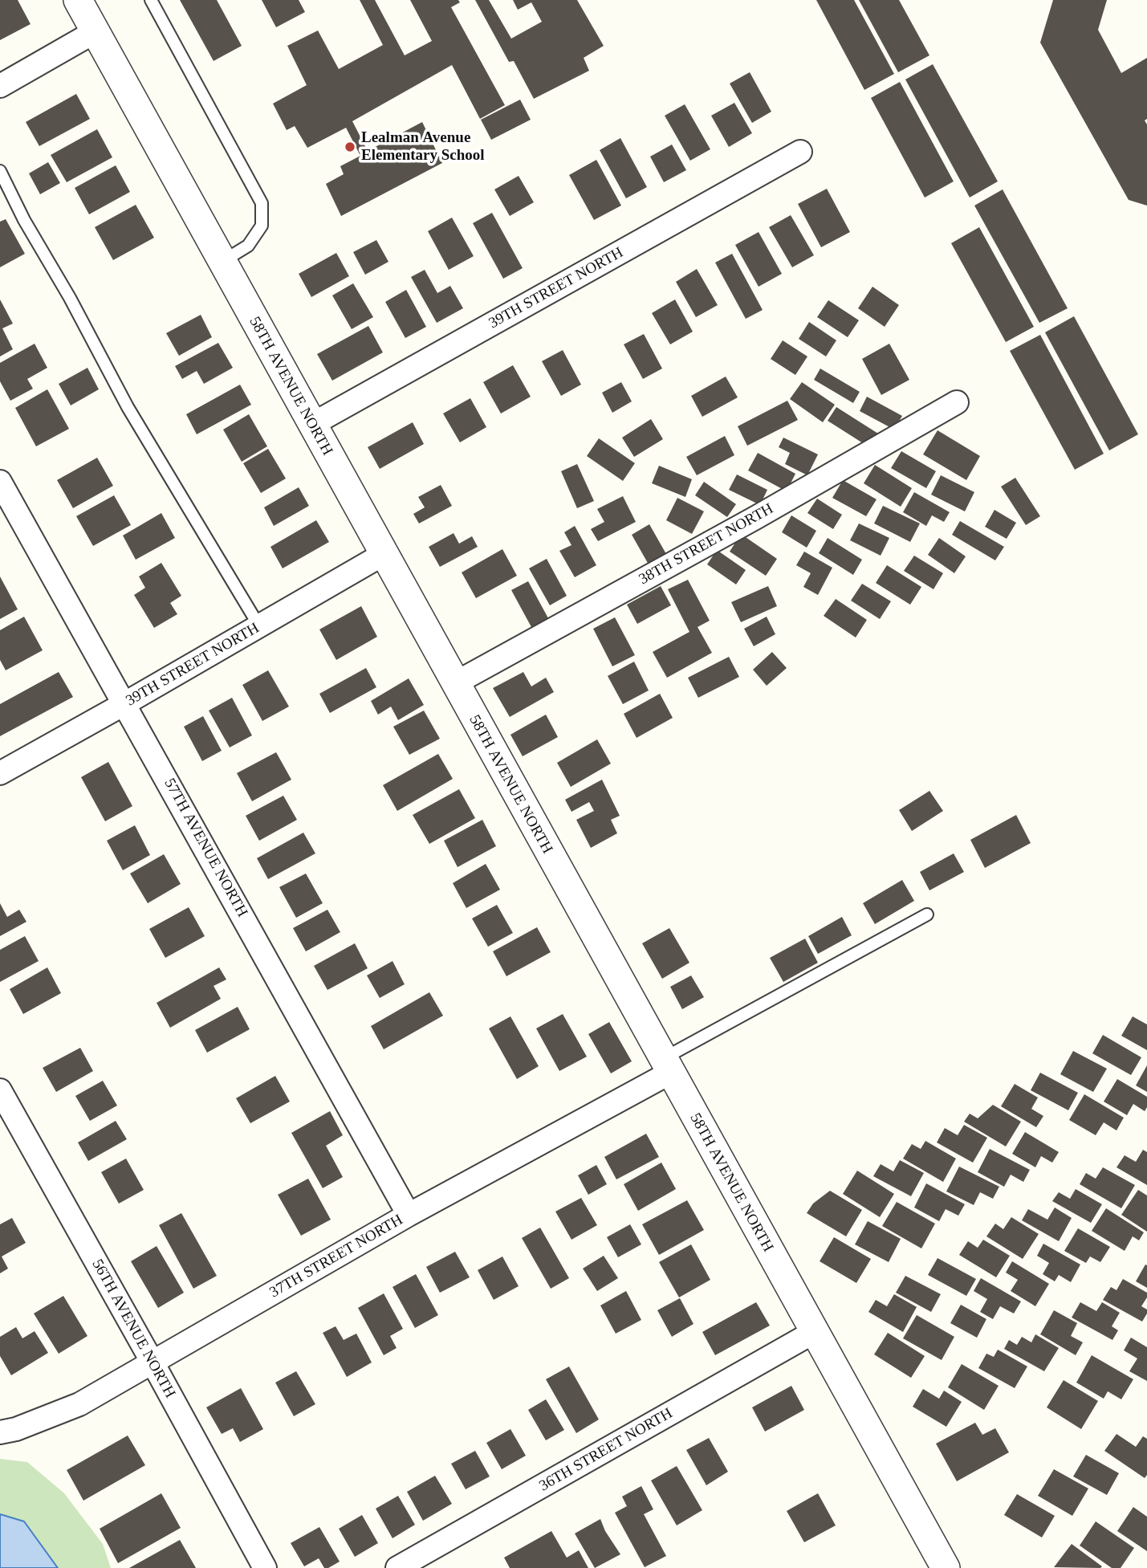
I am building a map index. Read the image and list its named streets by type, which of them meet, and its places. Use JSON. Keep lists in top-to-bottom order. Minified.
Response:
{"streets":{"street":["39TH STREET NORTH","58TH AVENUE NORTH","38TH STREET NORTH","57TH AVENUE NORTH","37TH STREET NORTH","56TH AVENUE NORTH","36TH STREET NORTH"]},"crossings":[["39TH STREET NORTH","58TH AVENUE NORTH"],["39TH STREET NORTH","57TH AVENUE NORTH"],["58TH AVENUE NORTH","38TH STREET NORTH"],["58TH AVENUE NORTH","37TH STREET NORTH"],["58TH AVENUE NORTH","36TH STREET NORTH"],["57TH AVENUE NORTH","37TH STREET NORTH"],["37TH STREET NORTH","56TH AVENUE NORTH"]],"places":["Lealman Avenue Elementary School"]}
